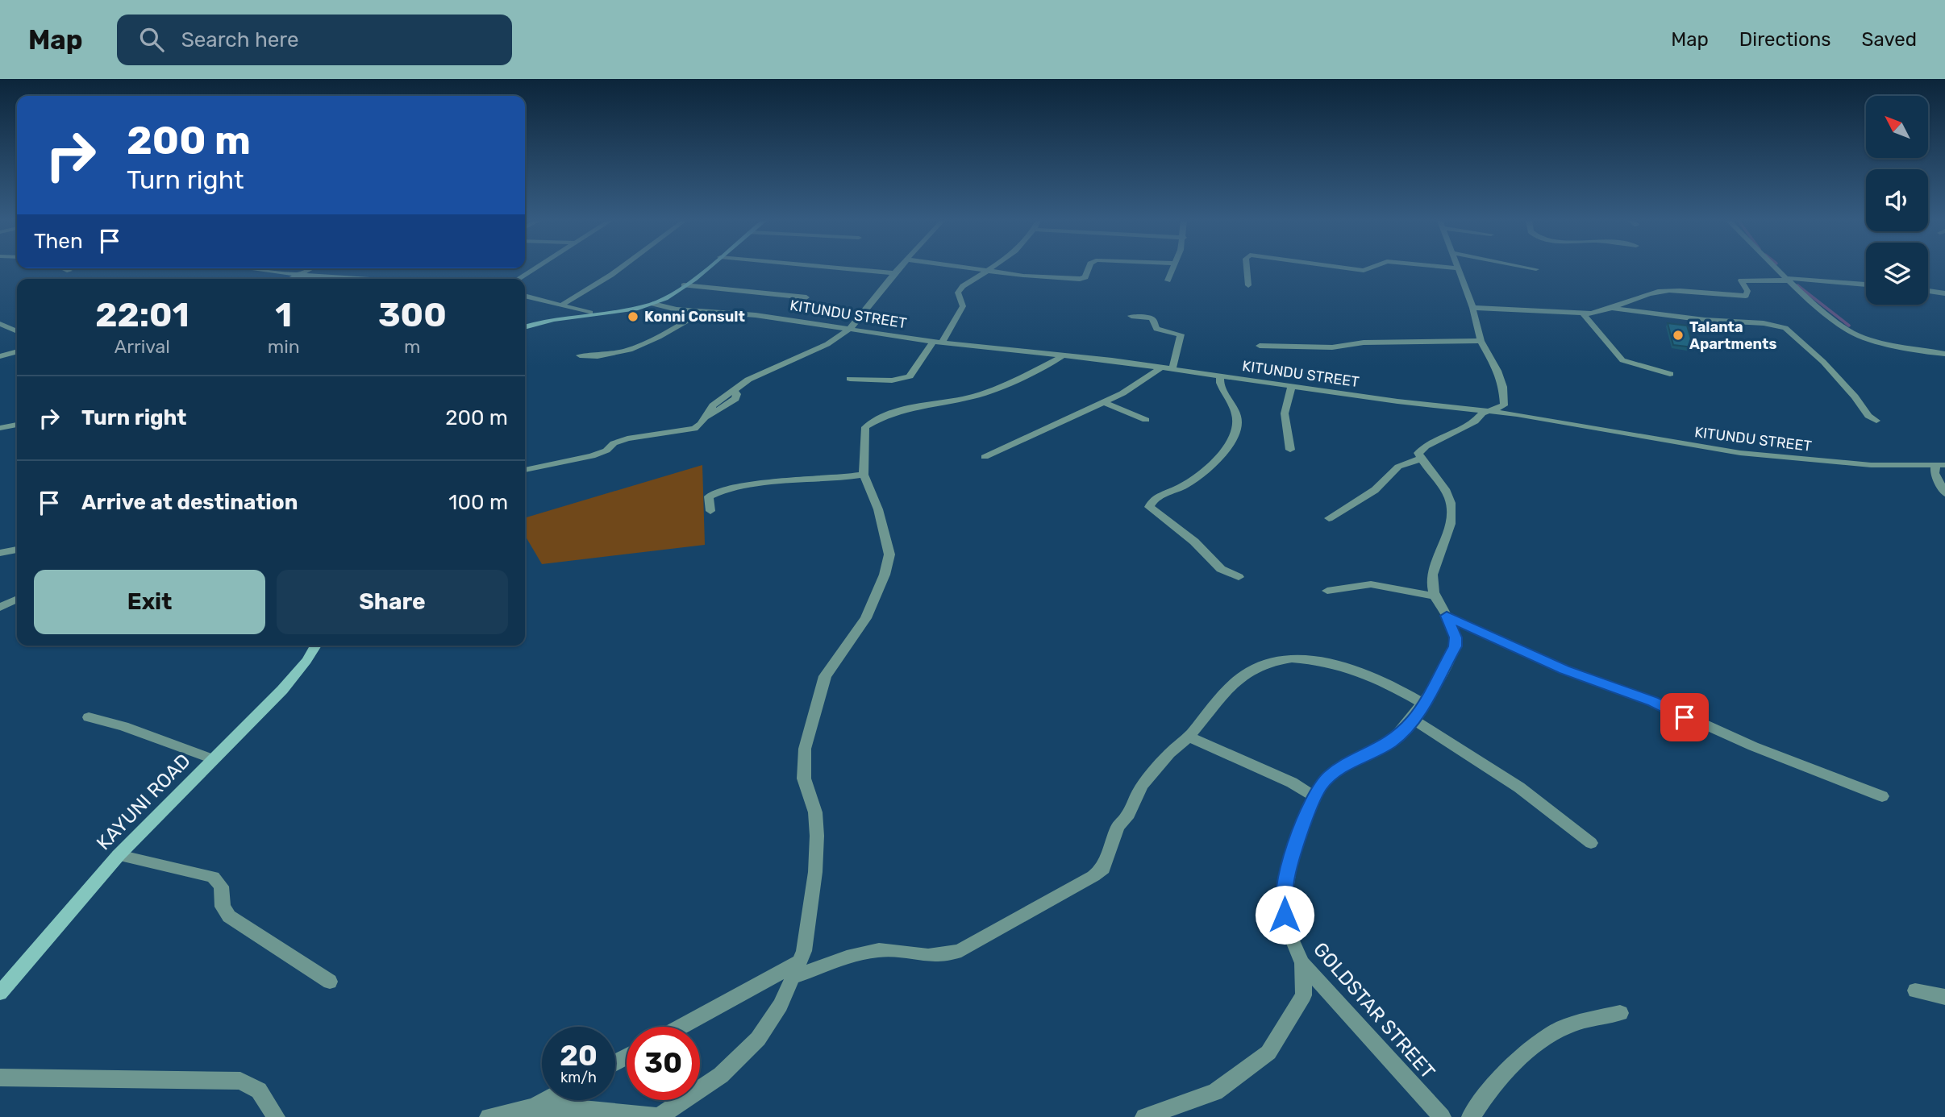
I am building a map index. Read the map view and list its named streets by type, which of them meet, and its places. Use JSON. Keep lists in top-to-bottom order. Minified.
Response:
{"streets":{"street":["KITUNDU STREET","KAYUNI ROAD","GOLDSTAR STREET"]},"places":["Konni Consult","Talanta Apartments"],"north":"top left","page":{"header":"Map","search":"Search here","nav":["Map","Directions","Saved"],"turn":["200 m","Turn right"],"then":"Then","eta":["22:01","Arrival","1","min","300","m"],"list":[{"name":"Turn right","value":"200 m"},{"name":"Arrive at destination","value":"100 m"}],"buttons":["Exit","Share"],"speed":"20 km/h","limit":"30"}}
